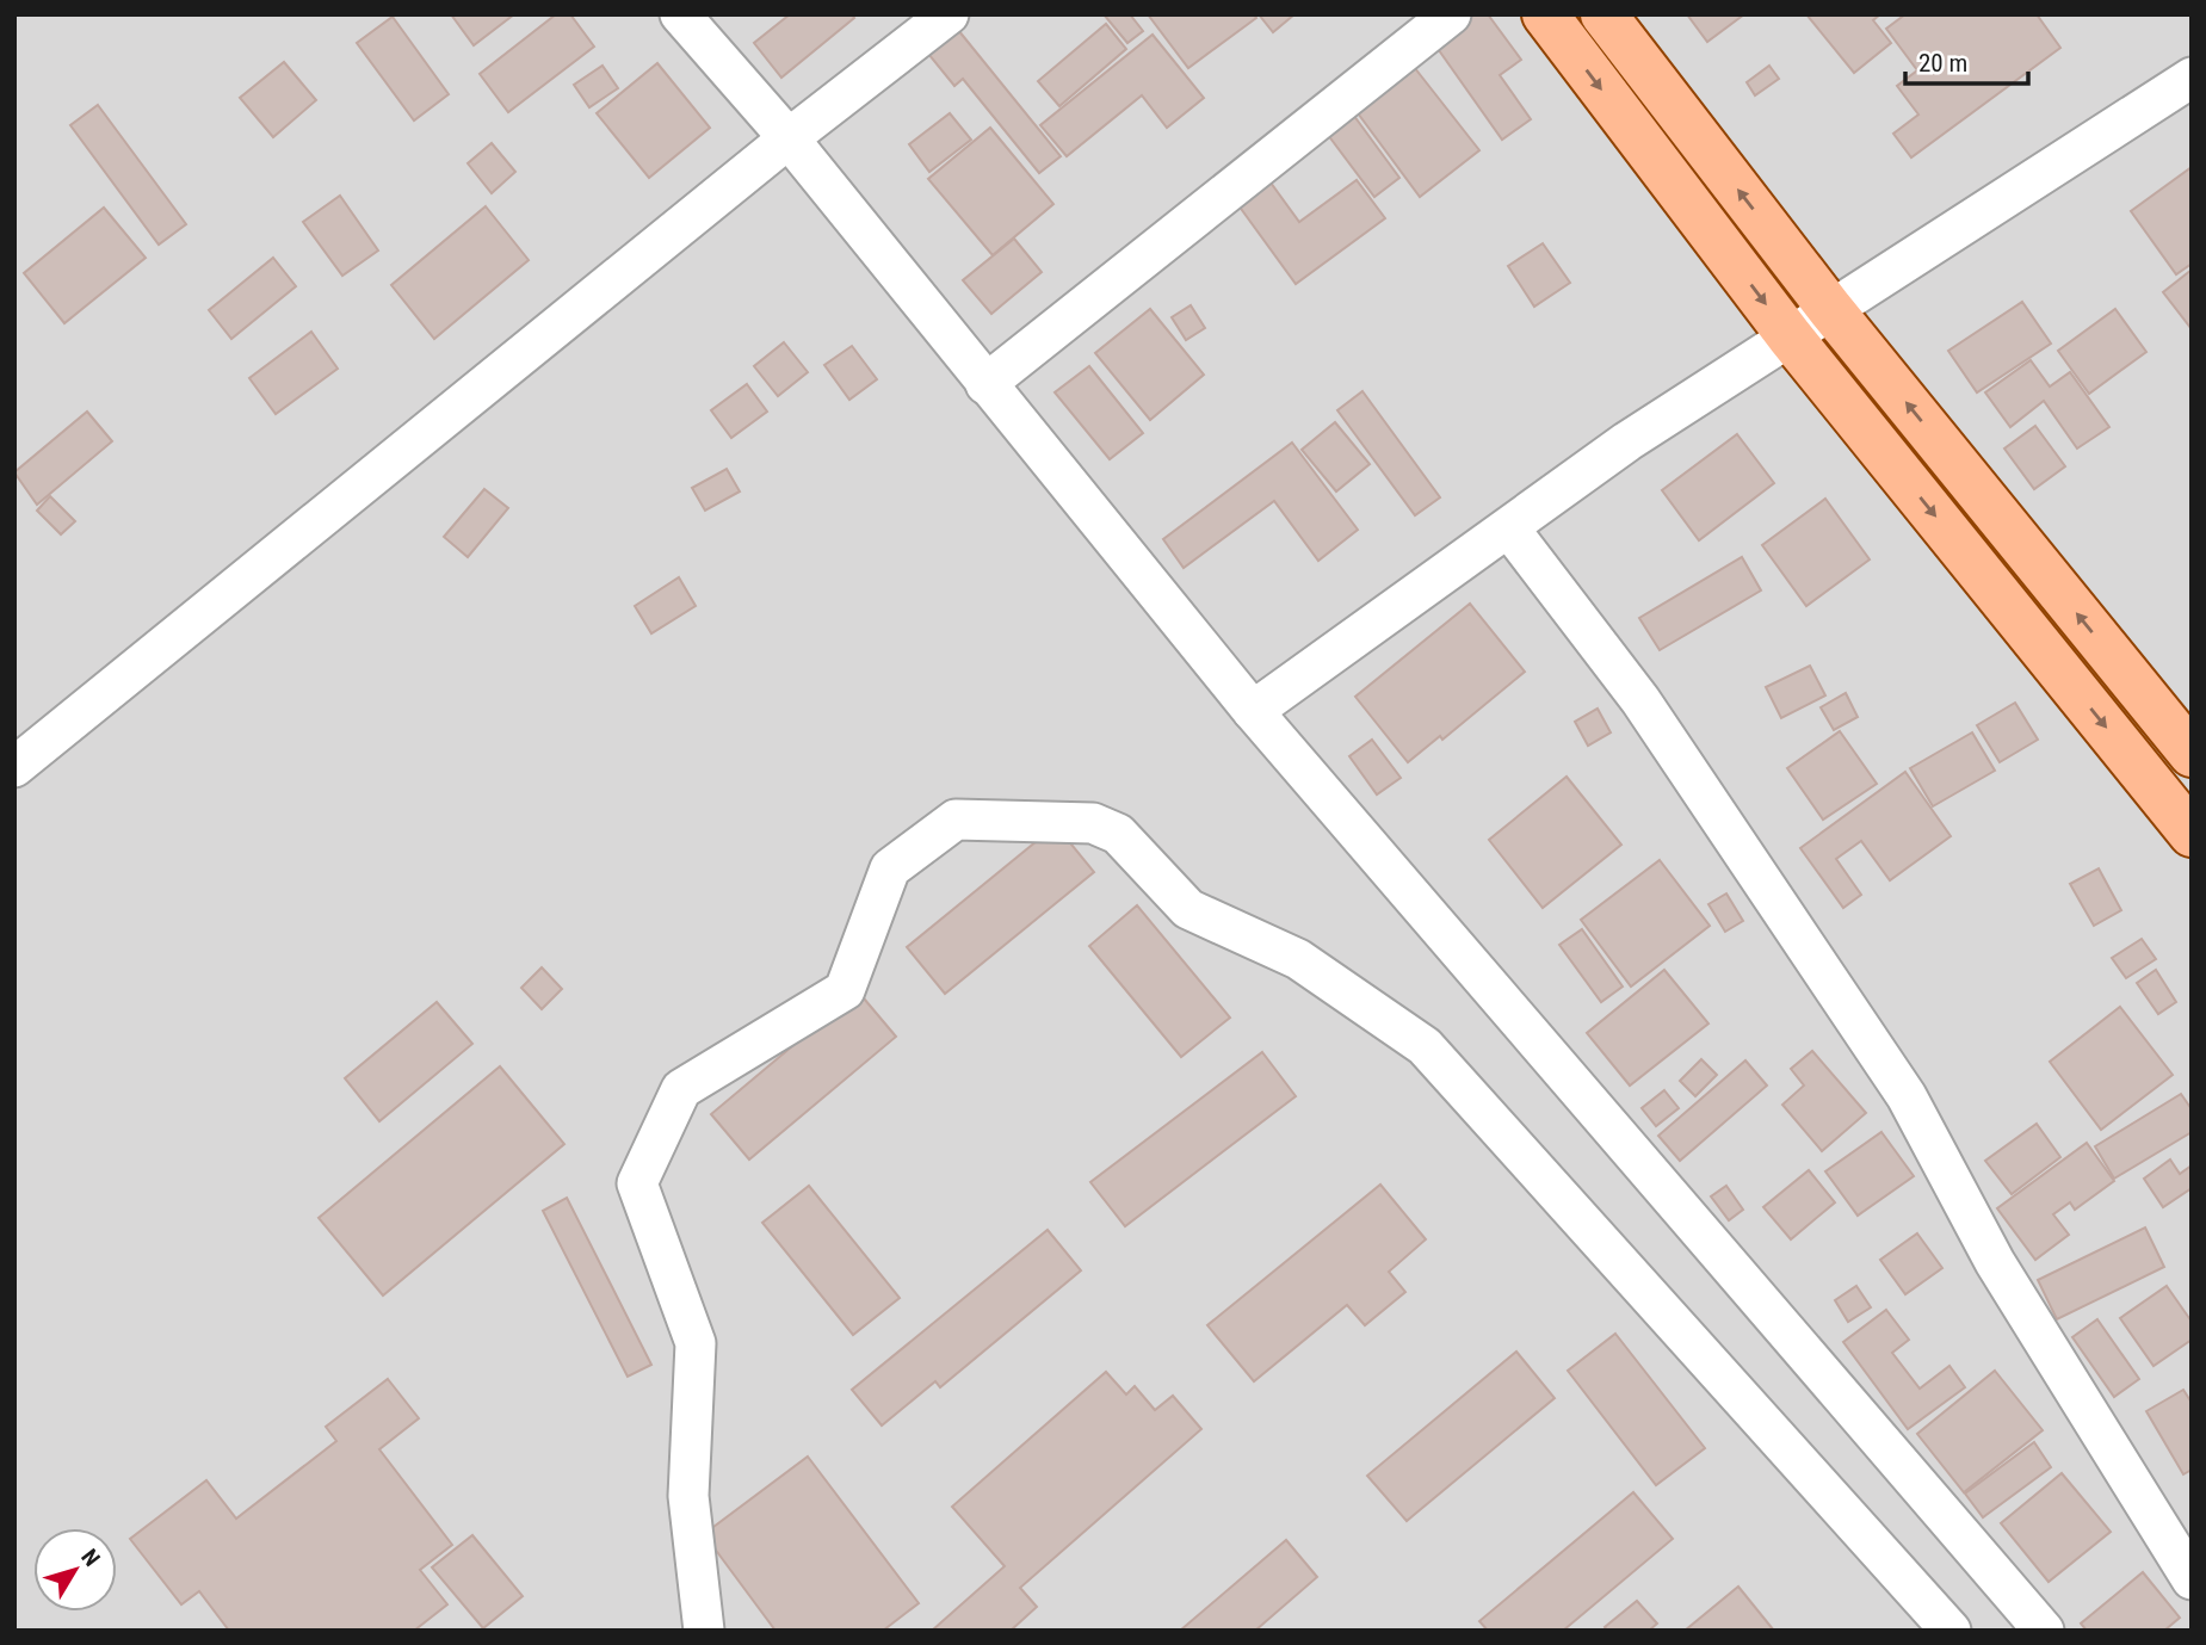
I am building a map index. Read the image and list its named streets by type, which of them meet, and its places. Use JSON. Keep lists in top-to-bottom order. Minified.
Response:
{"scale_bar":"20 m","north":"top right"}
